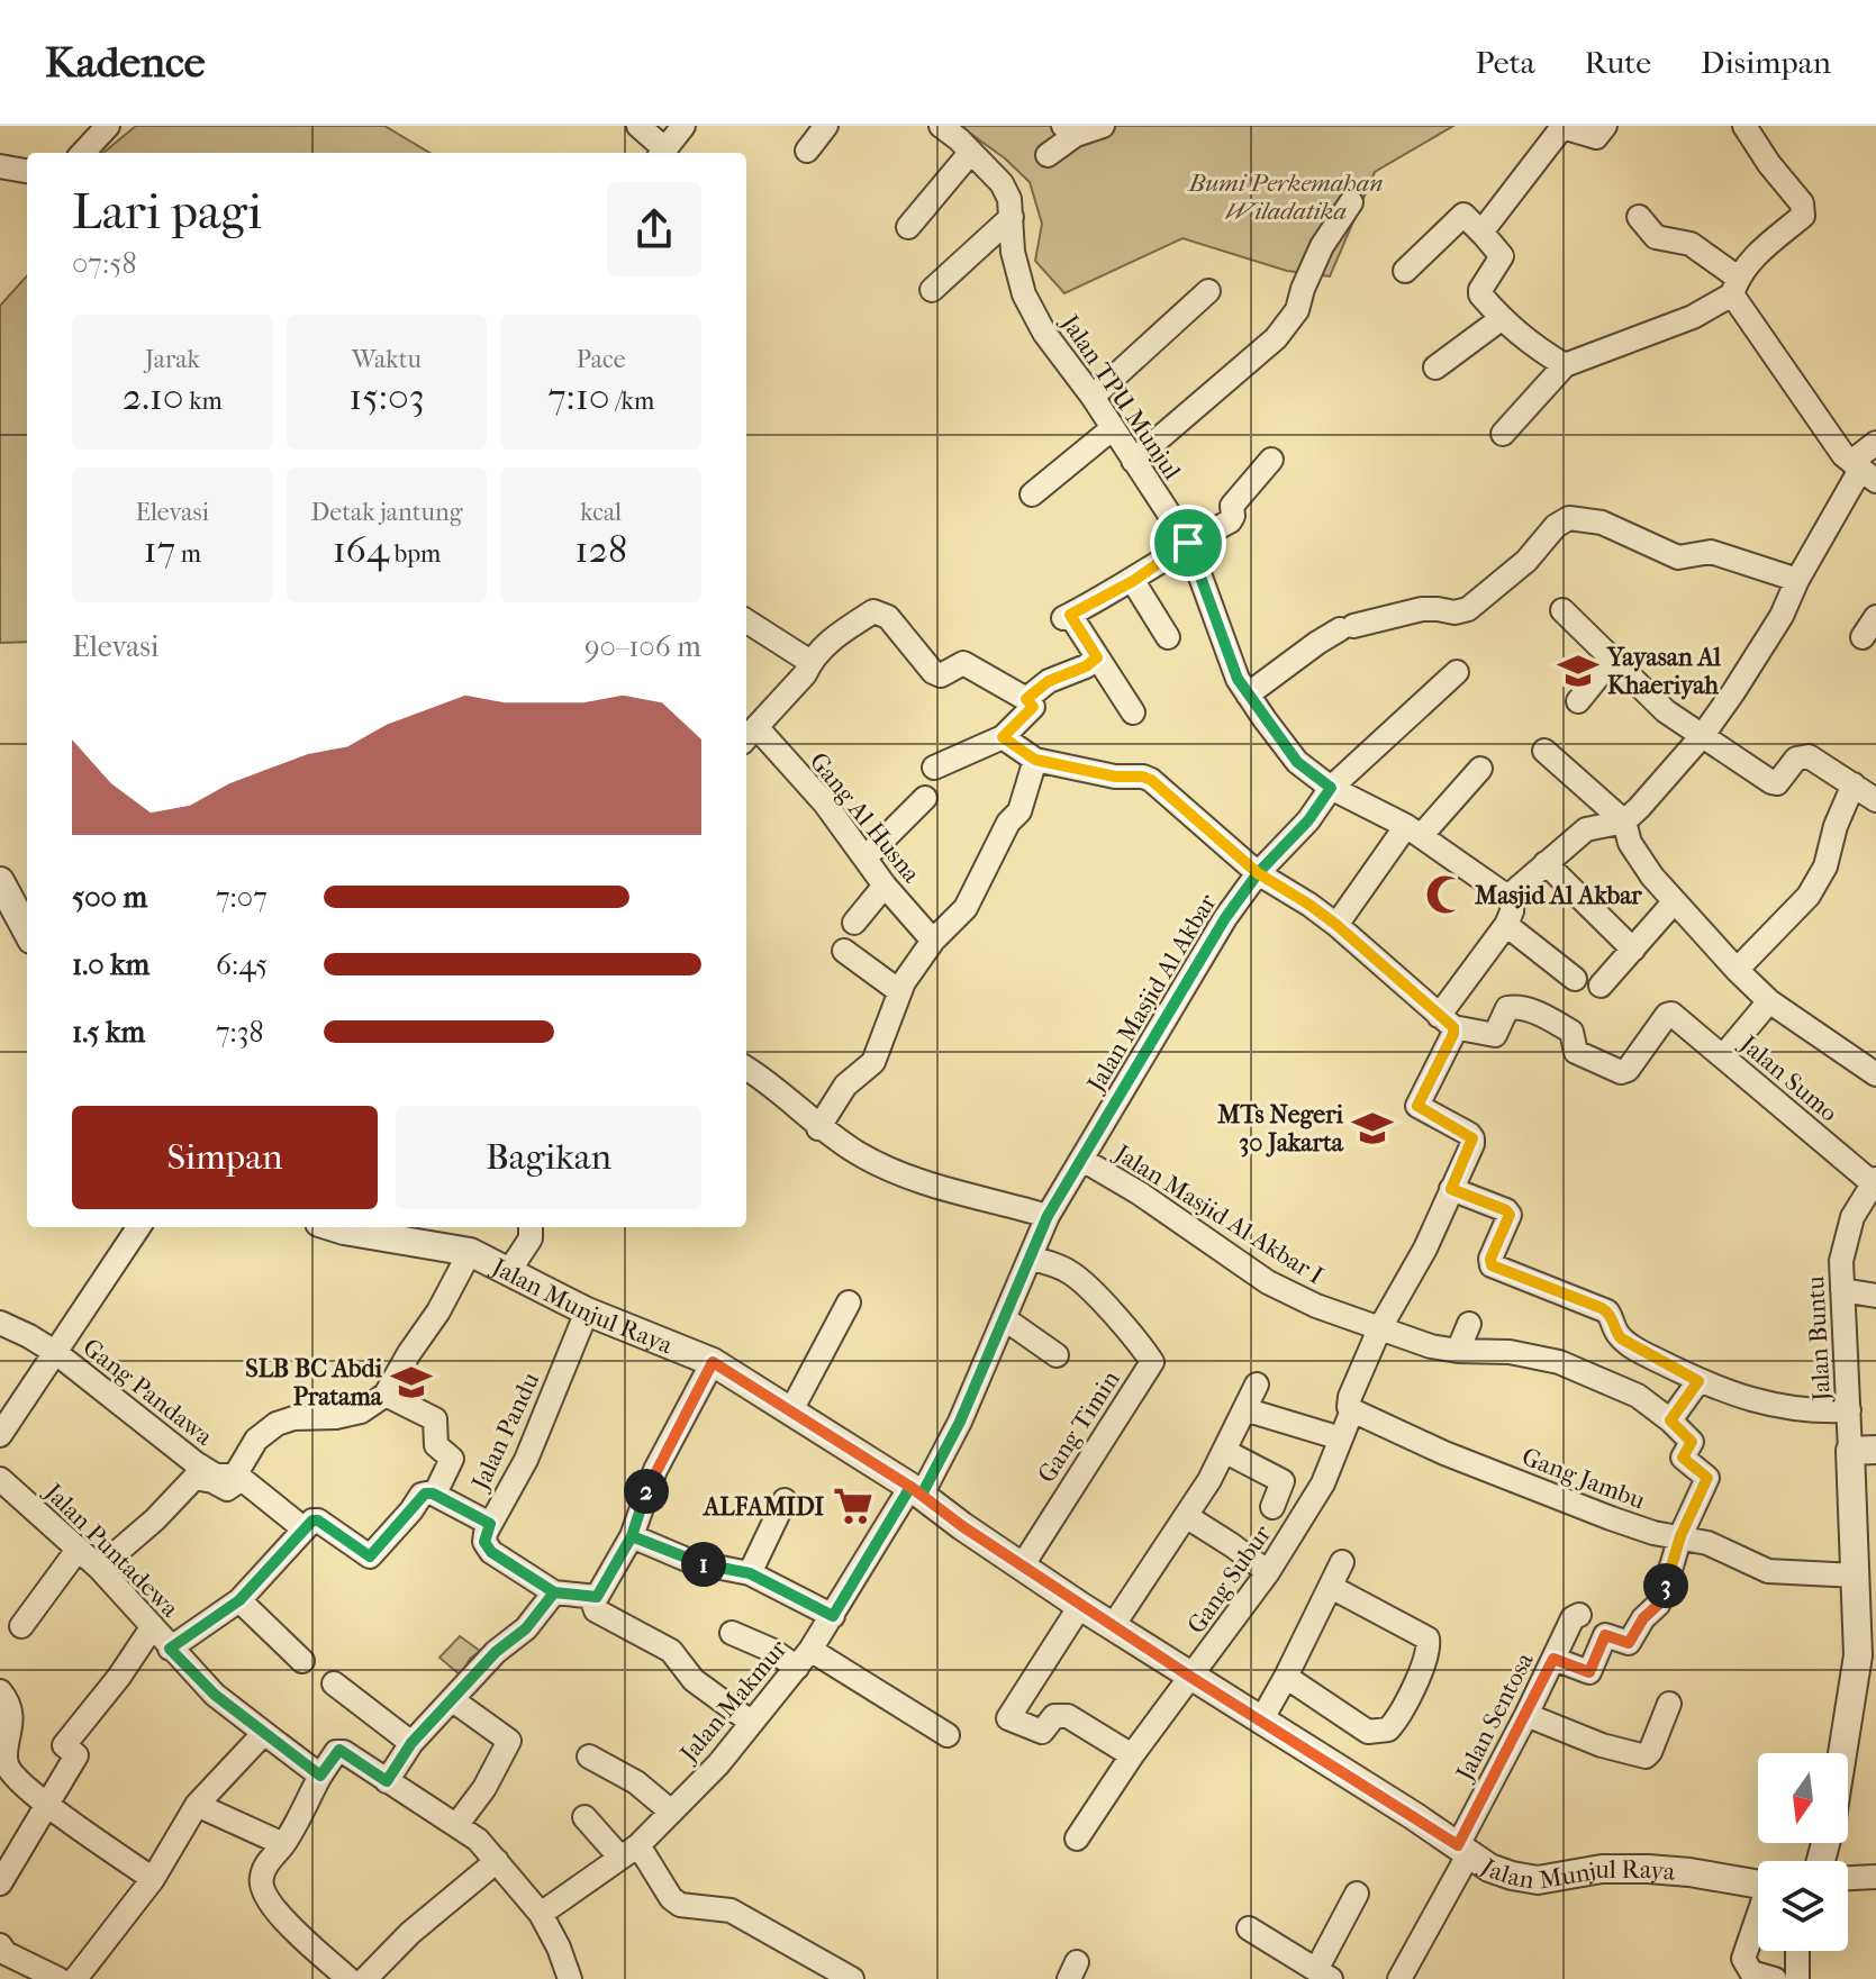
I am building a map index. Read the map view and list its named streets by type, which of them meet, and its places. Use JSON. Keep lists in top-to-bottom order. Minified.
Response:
{"streets":{"street":["Jalan TPU Munjul","Gang Al Husna","Jalan Masjid Al Akbar","Jalan Sumo","Jalan Masjid Al Akbar I","Jalan Munjul Raya","Jalan Buntu","Gang Pandawa","Gang Timin","Jalan Pandu","Gang Jambu","Jalan Puntadewa","Gang Subur","Jalan Makmur","Jalan Sentosa"]},"crossings":[["Jalan TPU Munjul","Jalan Masjid Al Akbar"],["Jalan Masjid Al Akbar","Jalan Masjid Al Akbar I"],["Jalan Masjid Al Akbar","Jalan Munjul Raya"],["Jalan Masjid Al Akbar","Gang Timin"],["Jalan Masjid Al Akbar","Jalan Makmur"],["Jalan Sumo","Jalan Buntu"],["Jalan Sumo","Gang Subur"],["Jalan Masjid Al Akbar I","Gang Subur"],["Jalan Munjul Raya","Gang Timin"],["Jalan Munjul Raya","Jalan Pandu"],["Jalan Munjul Raya","Gang Subur"],["Jalan Munjul Raya","Jalan Makmur"],["Jalan Munjul Raya","Jalan Sentosa"],["Gang Jambu","Gang Subur"]],"parks":["Bumi Perkemahan Wiladatika"],"places":{"school or university":["Yayasan Al Khaeriyah","MTs Negeri 30 Jakarta","SLB BC Abdi Pratama"],"mosque":["Masjid Al Akbar"],"supermarket":["ALFAMIDI"]},"north":"bottom","page":{"header":"Kadence","nav":["Peta","Rute","Disimpan"],"heading":["Lari pagi","07:58"],"stats":[["Jarak","2.10 km"],["Waktu","15:03"],["Pace","7:10 /km"],["Elevasi","17 m"],["Detak jantung","164 bpm"],["kcal","128"]],"chart":["Elevasi","90–106 m"],"list":[{"name":"500 m","note":"7:07"},{"name":"1.0 km","note":"6:45"},{"name":"1.5 km","note":"7:38"}],"buttons":["Simpan","Bagikan"],"pins":["2","1","3"]}}
